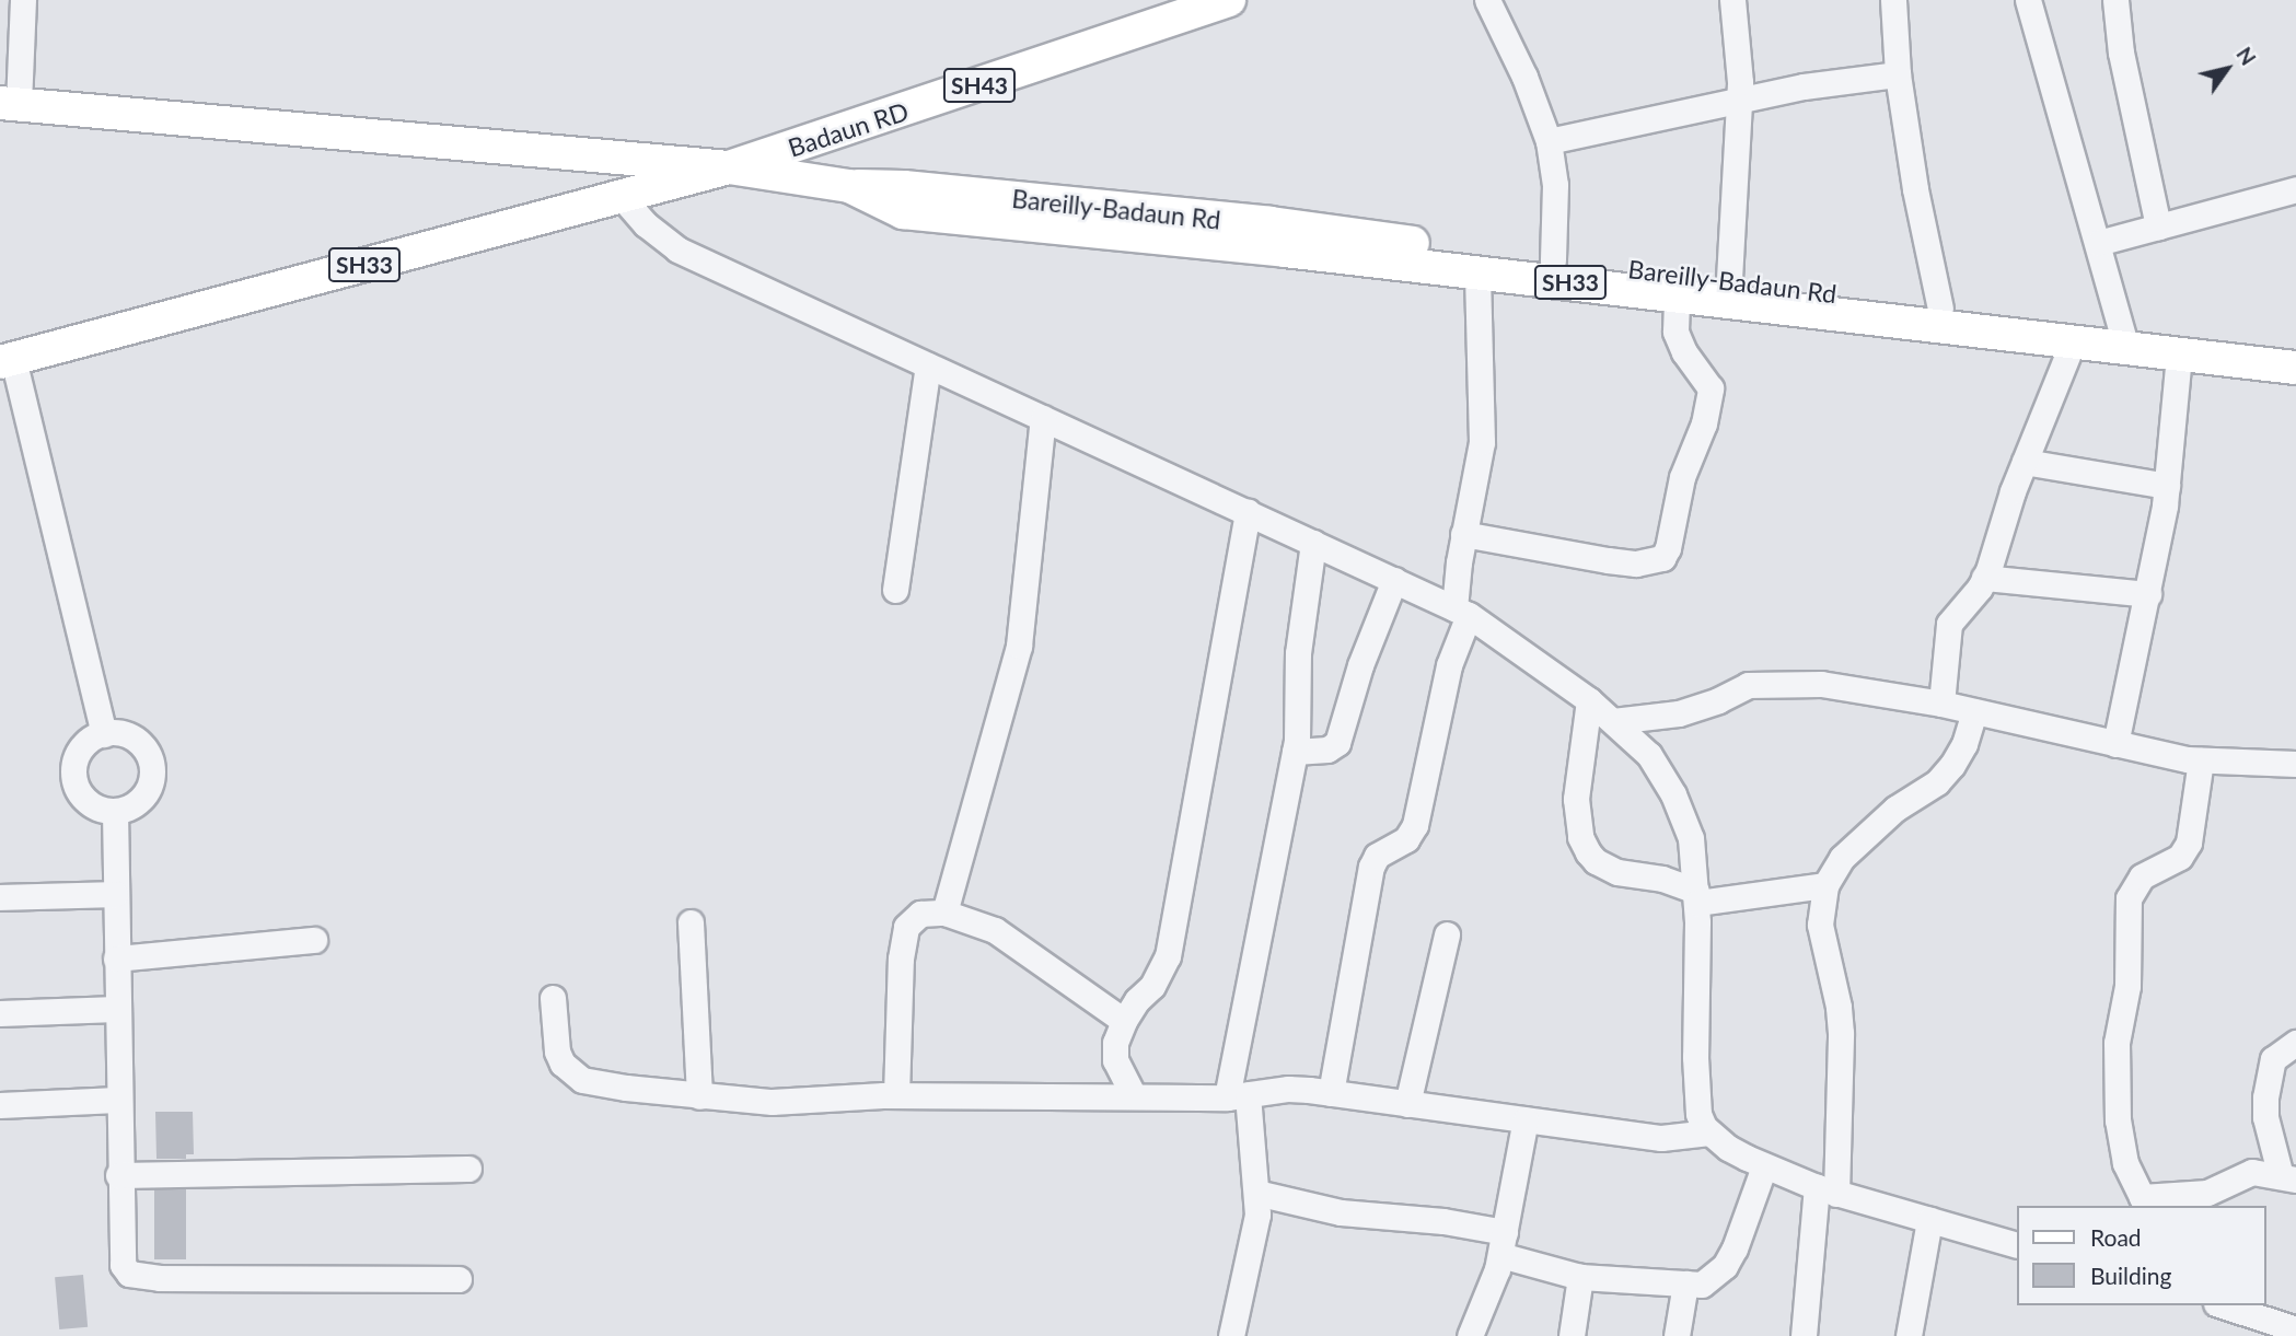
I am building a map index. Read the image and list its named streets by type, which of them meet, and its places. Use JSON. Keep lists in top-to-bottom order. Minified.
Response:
{"streets":{"main road":["SH43","Badaun RD","Bareilly-Badaun Rd","SH33"]},"crossings":[["Badaun RD","SH33"],["Bareilly-Badaun Rd","SH33"]],"legend":["Road","Building"],"north":"top right"}
